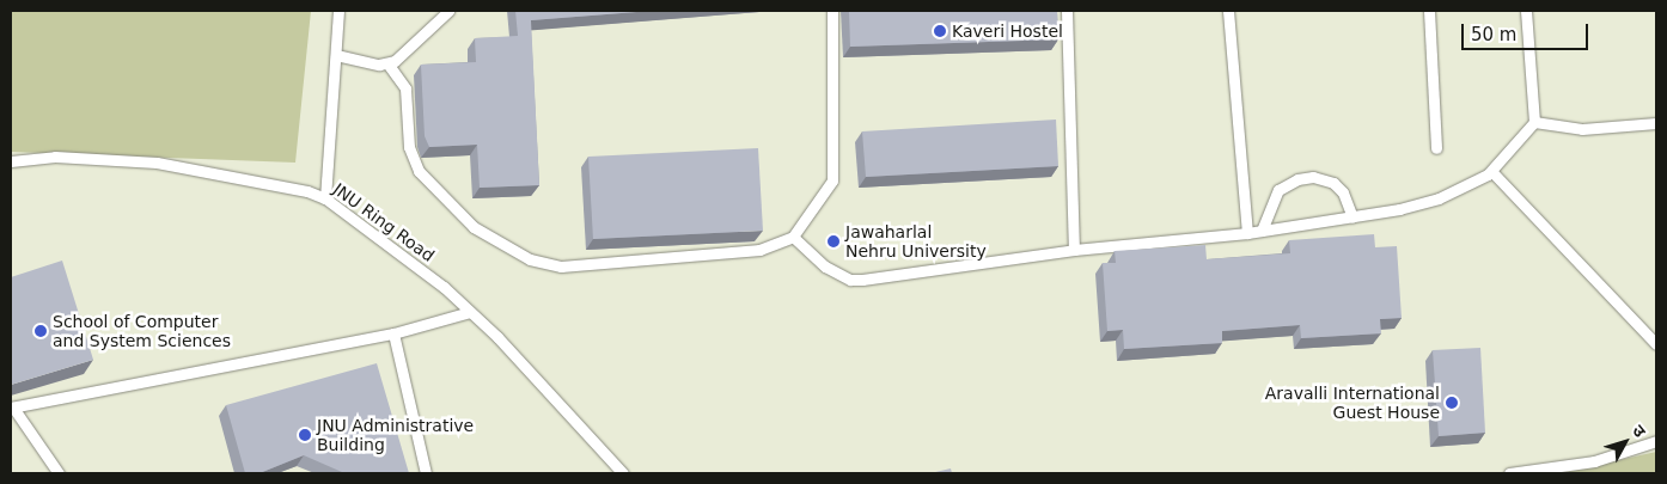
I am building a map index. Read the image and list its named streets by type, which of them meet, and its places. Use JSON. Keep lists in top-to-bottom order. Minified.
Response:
{"streets":{"lane":["JNU Ring Road"]},"places":["Kaveri Hostel","Jawaharlal Nehru University","School of Computer and System Sciences","Aravalli International Guest House","JNU Administrative Building"],"scale_bar":"50 m","north":"top right"}
